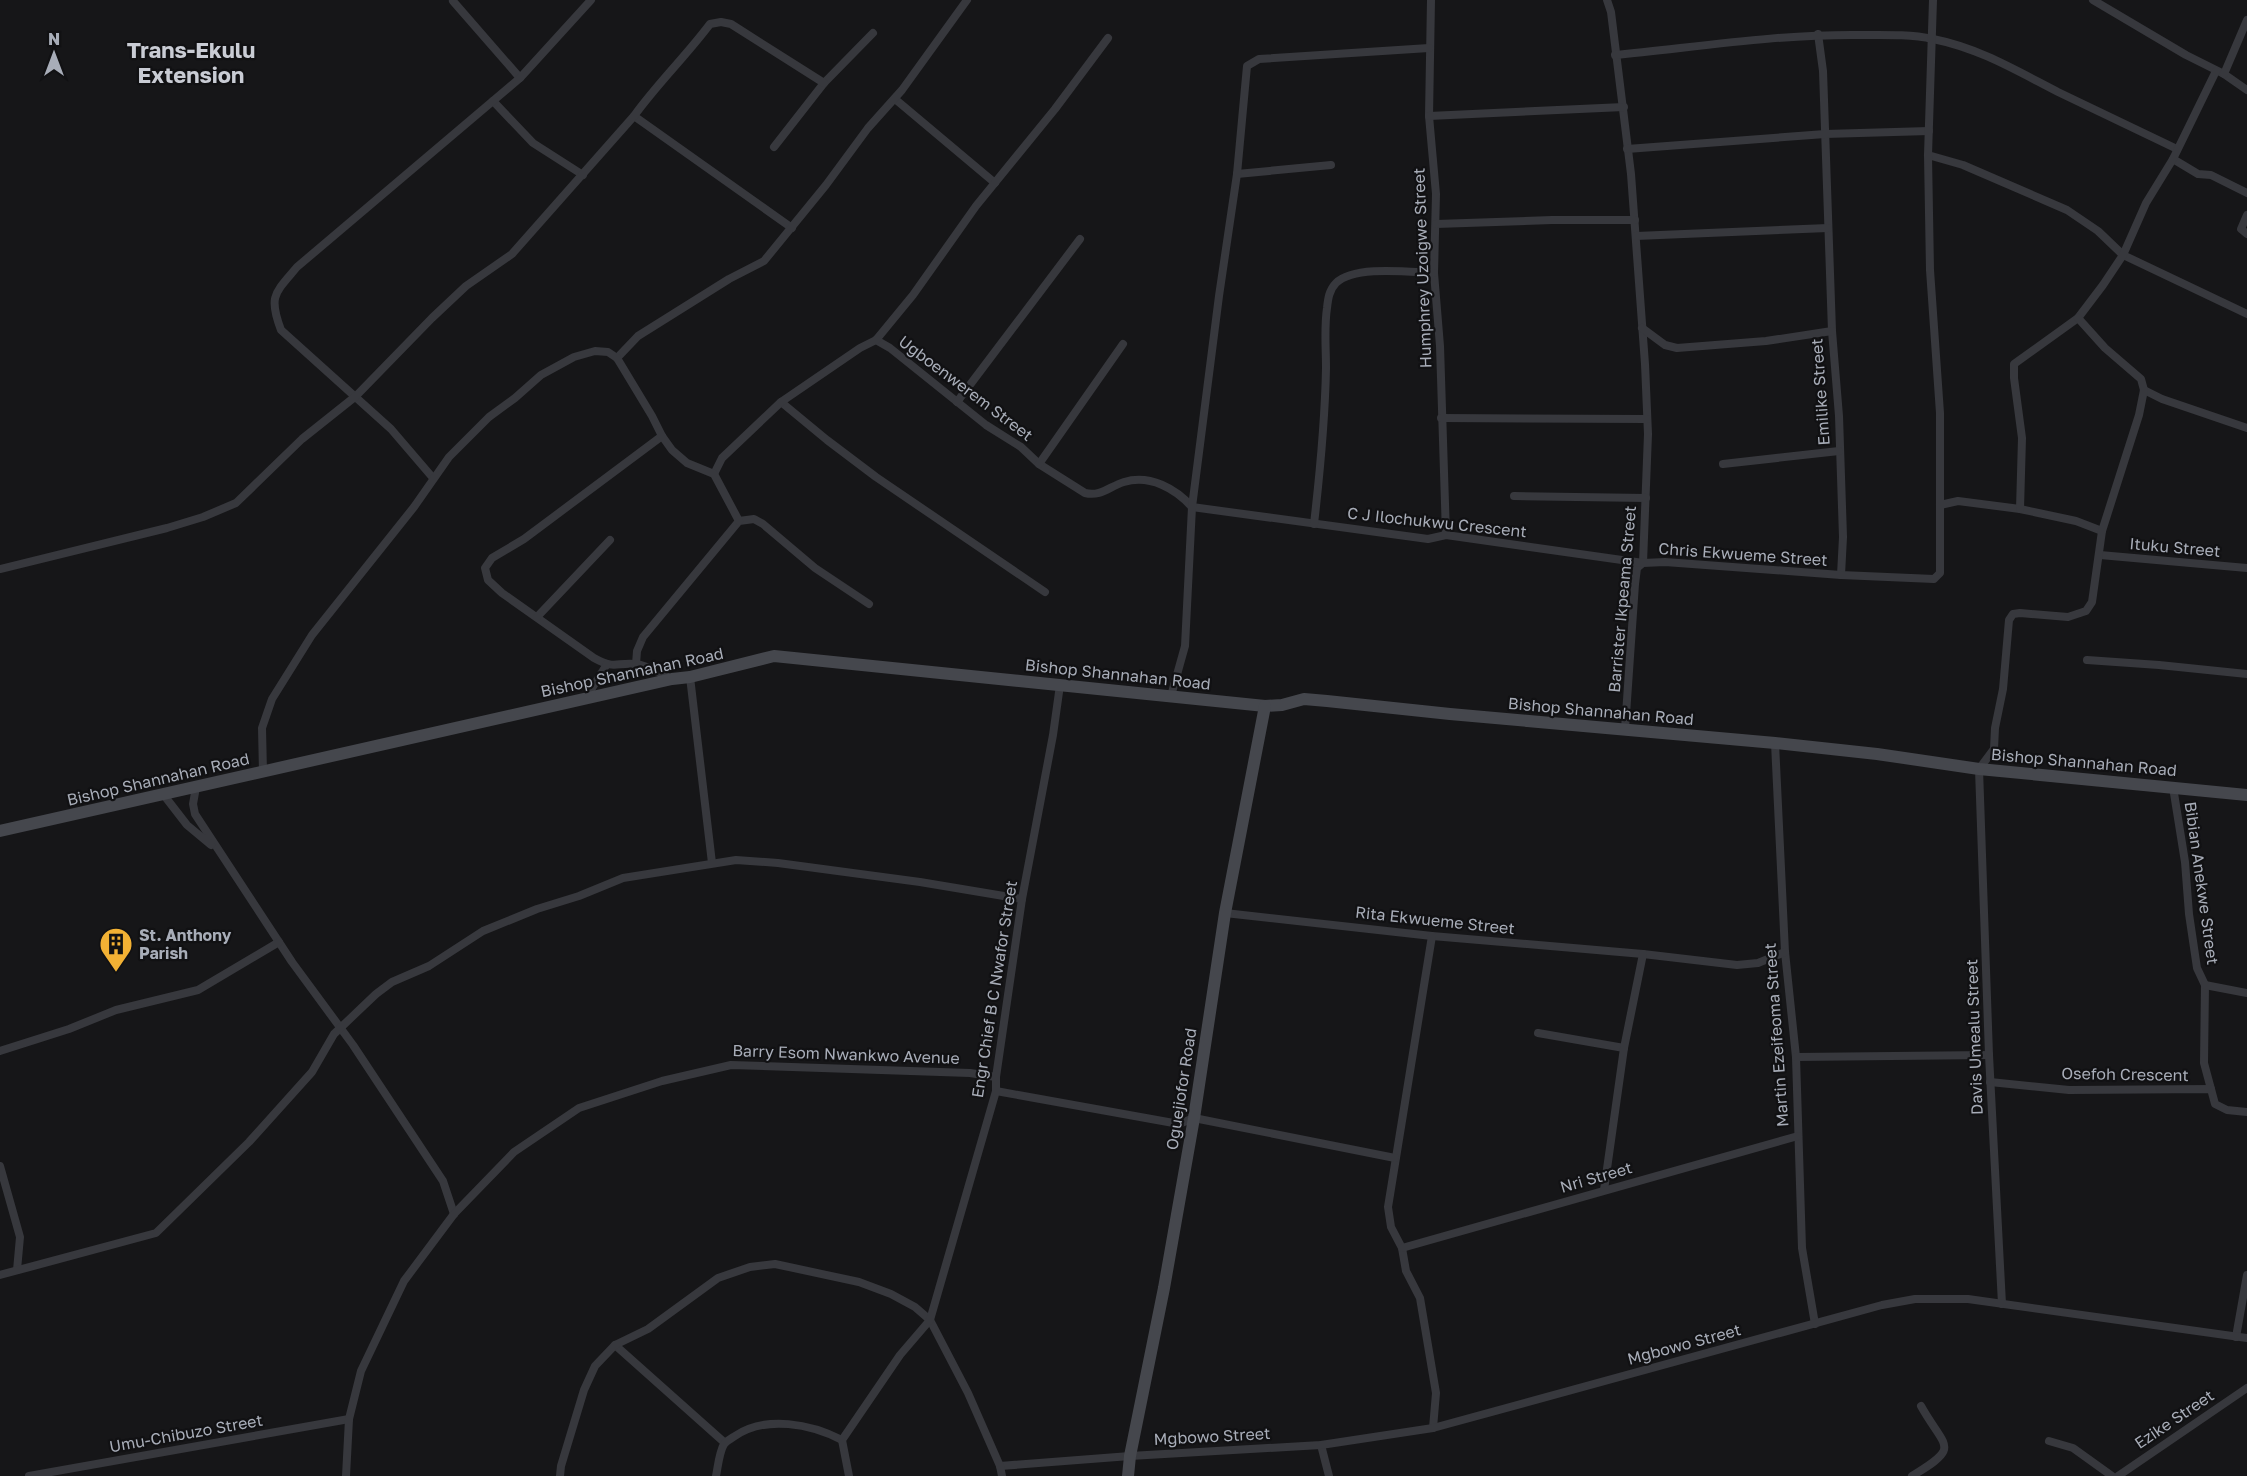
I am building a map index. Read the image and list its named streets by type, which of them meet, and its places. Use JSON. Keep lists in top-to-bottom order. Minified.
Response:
{"streets":{"main road":["Bishop Shannahan Road","Oguejiofor Road"],"street":["Humphrey Uzoigwe Street","Ugboenwerem Street","Emilike Street","C J Ilochukwu Crescent","Ituku Street","Chris Ekwueme Street","Barrister Ikpeama Street","Bibian Anekwe Street","Rita Ekwueme Street","Engr Chief B C Nwafor Street","Martin Ezeifeoma Street","Davis Umealu Street","Barry Esom Nwankwo Avenue","Osefoh Crescent","Nri Street","Mgbowo Street","Ezike Street","Umu-Chibuzo Street"]},"crossings":[["Humphrey Uzoigwe Street","C J Ilochukwu Crescent"],["Ugboenwerem Street","C J Ilochukwu Crescent"],["Emilike Street","Chris Ekwueme Street"],["Emilike Street","Barrister Ikpeama Street"],["C J Ilochukwu Crescent","Chris Ekwueme Street"],["C J Ilochukwu Crescent","Barrister Ikpeama Street"],["Chris Ekwueme Street","Barrister Ikpeama Street"],["Barrister Ikpeama Street","Bishop Shannahan Road"],["Bishop Shannahan Road","Bibian Anekwe Street"],["Bishop Shannahan Road","Engr Chief B C Nwafor Street"],["Bishop Shannahan Road","Martin Ezeifeoma Street"],["Bishop Shannahan Road","Davis Umealu Street"],["Bishop Shannahan Road","Oguejiofor Road"],["Bibian Anekwe Street","Osefoh Crescent"],["Rita Ekwueme Street","Martin Ezeifeoma Street"],["Rita Ekwueme Street","Oguejiofor Road"],["Engr Chief B C Nwafor Street","Barry Esom Nwankwo Avenue"],["Martin Ezeifeoma Street","Nri Street"],["Martin Ezeifeoma Street","Mgbowo Street"],["Davis Umealu Street","Osefoh Crescent"],["Davis Umealu Street","Mgbowo Street"],["Barry Esom Nwankwo Avenue","Umu-Chibuzo Street"],["Oguejiofor Road","Mgbowo Street"]],"districts":["Trans-Ekulu Extension"],"places":{"building":["St. Anthony Parish"]},"north":"top"}
